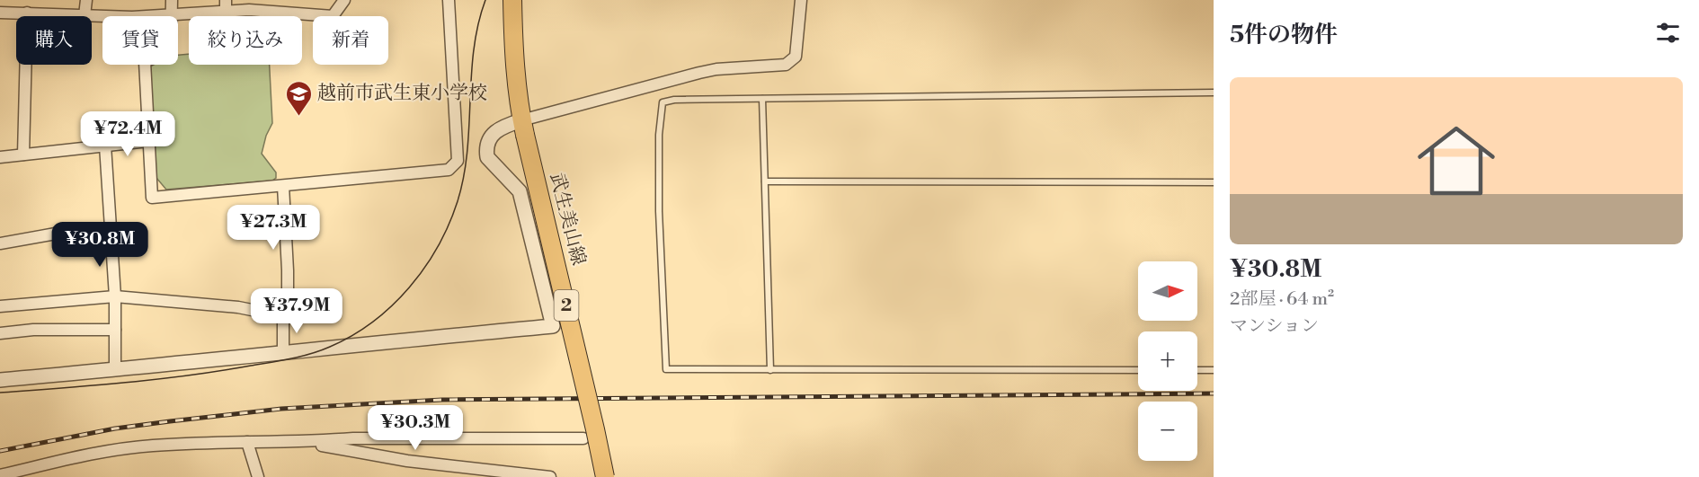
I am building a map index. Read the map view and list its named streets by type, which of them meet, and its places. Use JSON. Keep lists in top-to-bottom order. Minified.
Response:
{"streets":{"main road":["武生美山線","2"]},"places":{"school or university":["越前市武生東小学校"]},"north":"right","page":{"heading":"5件の物件","chip":["購入","賃貸","絞り込み","新着"],"list":[{"name":"¥30.8M","note":"2部屋 · 64 m² · マンション"}],"price":["¥72.4M","¥27.3M","¥30.8M","¥37.9M","¥30.3M"],"map_buttons":["+","−"]}}
